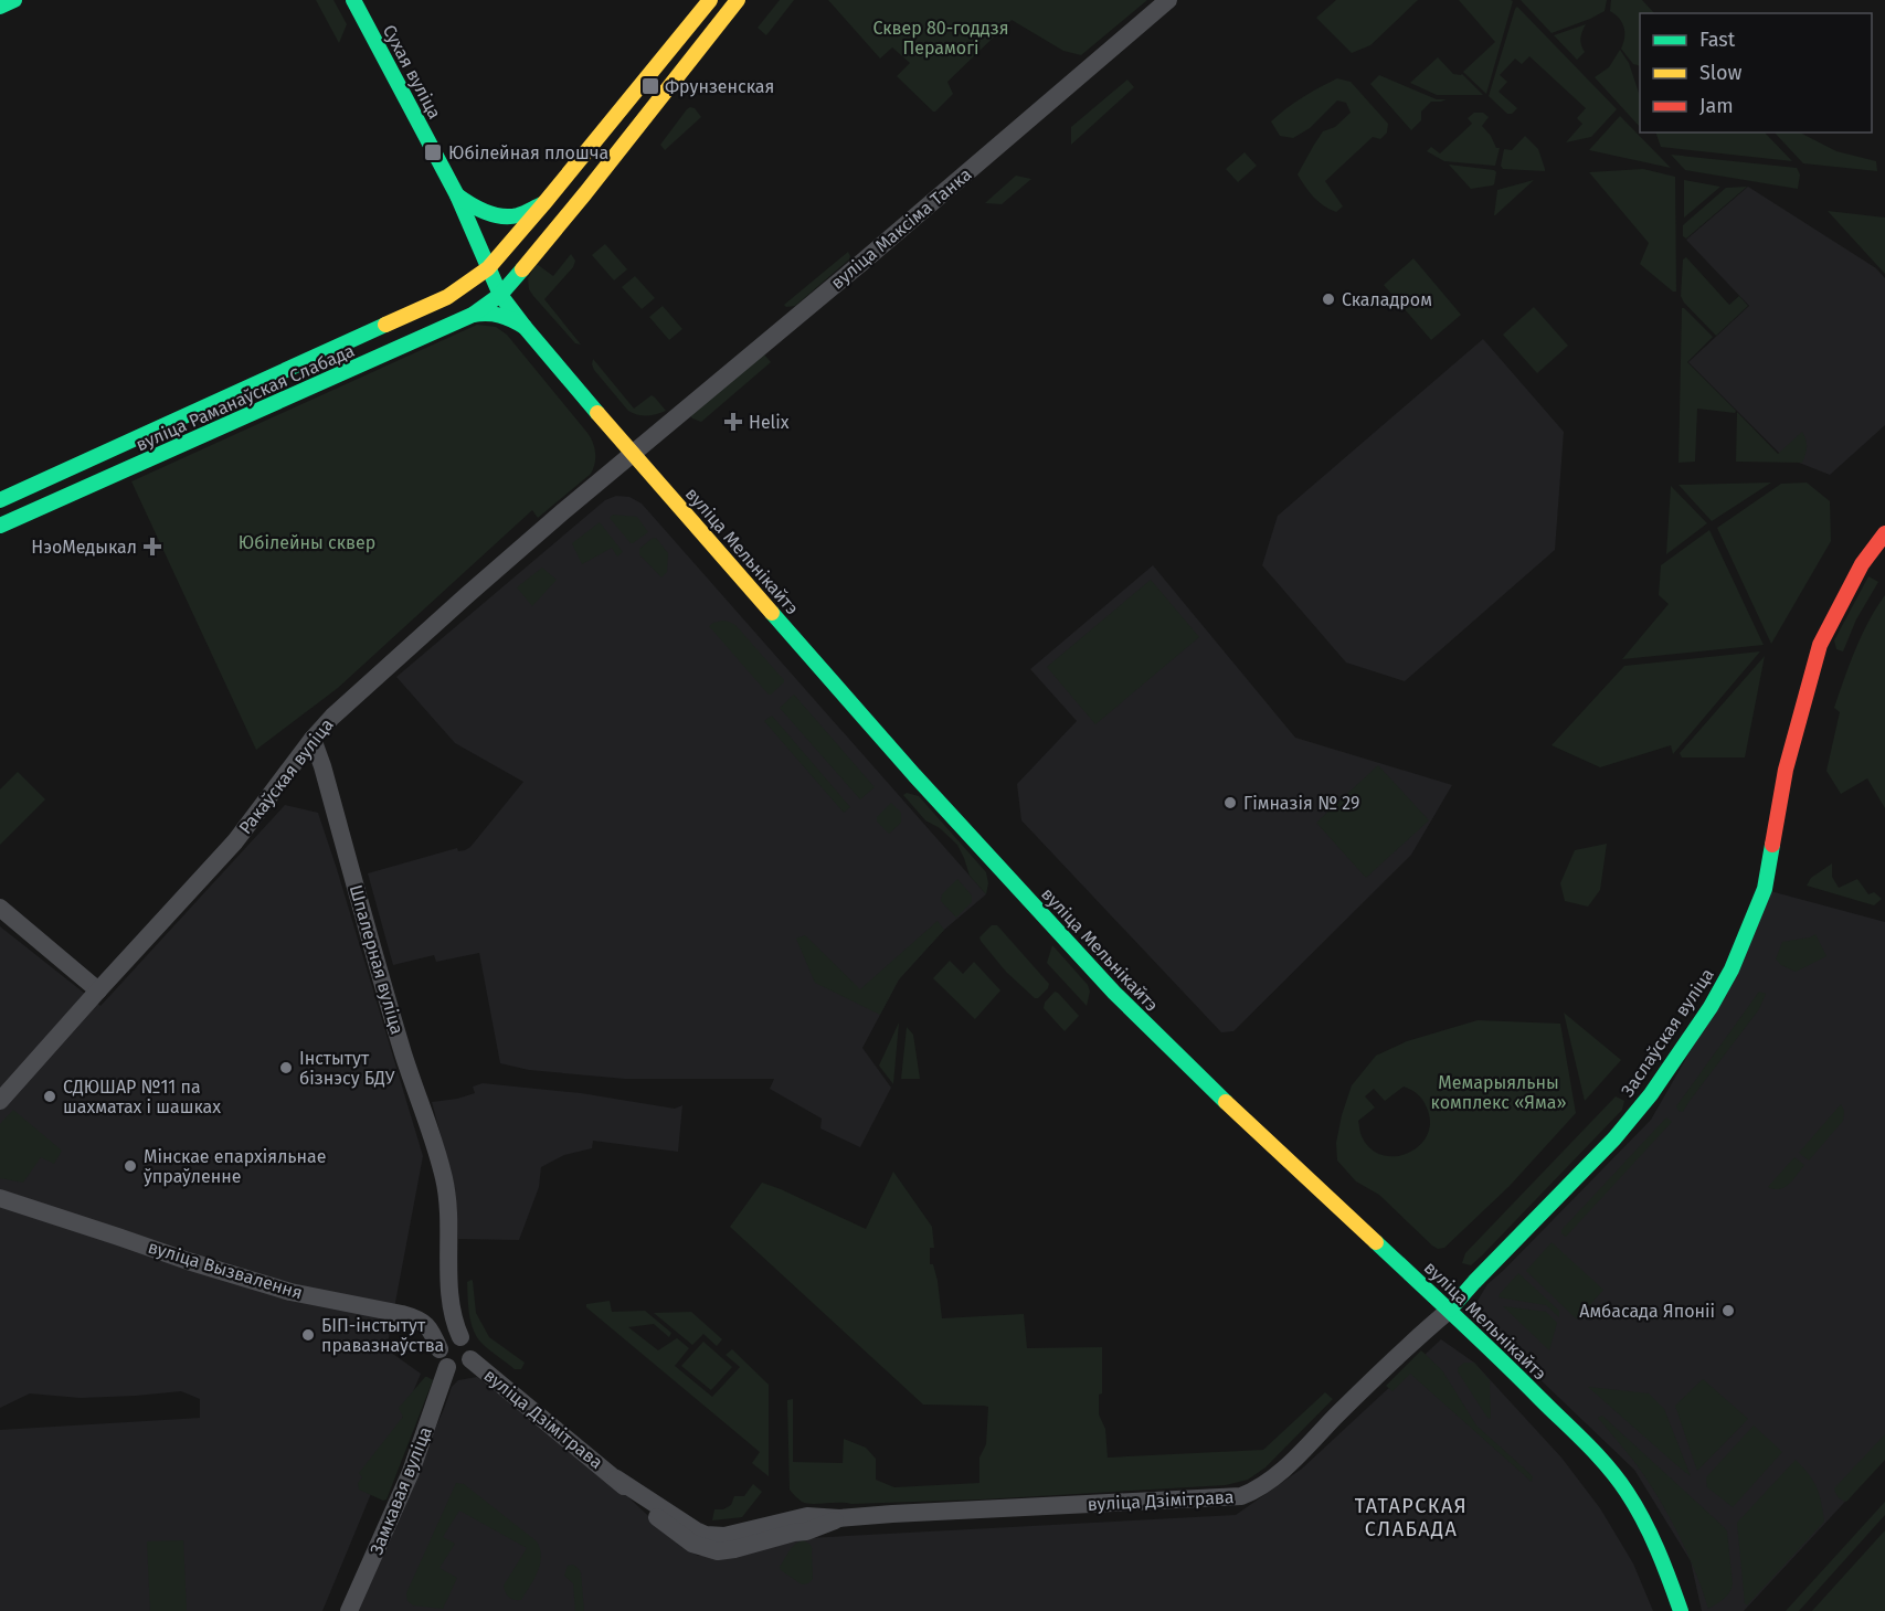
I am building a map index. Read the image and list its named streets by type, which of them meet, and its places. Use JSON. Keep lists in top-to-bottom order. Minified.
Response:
{"streets":{"main road":["Сухая вуліца","вуліца Раманаўская Слабада","вуліца Мельнікайтэ","Заслаўская вуліца"],"street":["вуліца Максіма Танка","Ракаўская вуліца","Шпалерная вуліца","вуліца Вызвалення","вуліца Дзімітрава","Замкавая вуліца"]},"crossings":[["Сухая вуліца","вуліца Раманаўская Слабада"],["Сухая вуліца","вуліца Мельнікайтэ"],["вуліца Максіма Танка","вуліца Мельнікайтэ"],["вуліца Максіма Танка","Ракаўская вуліца"],["вуліца Раманаўская Слабада","вуліца Мельнікайтэ"],["вуліца Мельнікайтэ","Ракаўская вуліца"],["вуліца Мельнікайтэ","Заслаўская вуліца"],["вуліца Мельнікайтэ","вуліца Дзімітрава"],["Ракаўская вуліца","Шпалерная вуліца"],["Шпалерная вуліца","вуліца Дзімітрава"],["Шпалерная вуліца","Замкавая вуліца"],["Заслаўская вуліца","вуліца Дзімітрава"],["вуліца Дзімітрава","Замкавая вуліца"]],"districts":["ТАТАРСКАЯ СЛАБАДА"],"parks":["Сквер 80-годдзя Перамогі","Юбілейны сквер","Мемарыяльны комплекс «Яма»"],"places":{"transit":["Фрунзенская","Юбілейная плошча"],"other":["Скаладром","Гімназія № 29","Інстытут бізнэсу БДУ","СДЮШАР №11 па шахматах і шашках","Мінскае епархіяльнае ўпраўленне","Амбасада Японіі","БІП-інстытут правазнаўства"],"health":["Helix","НэоМедыкал"]},"legend":["Fast","Slow","Jam"]}
